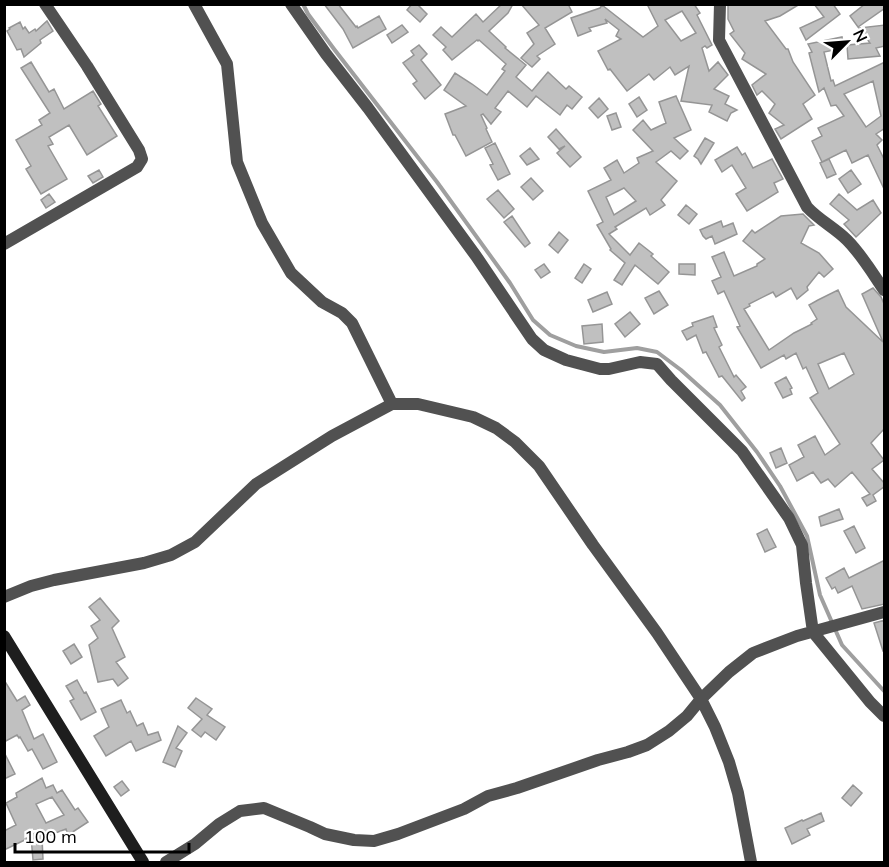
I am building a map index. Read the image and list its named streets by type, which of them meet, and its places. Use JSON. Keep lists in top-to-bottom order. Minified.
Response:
{"scale_bar":"100 m","north":"top right"}
